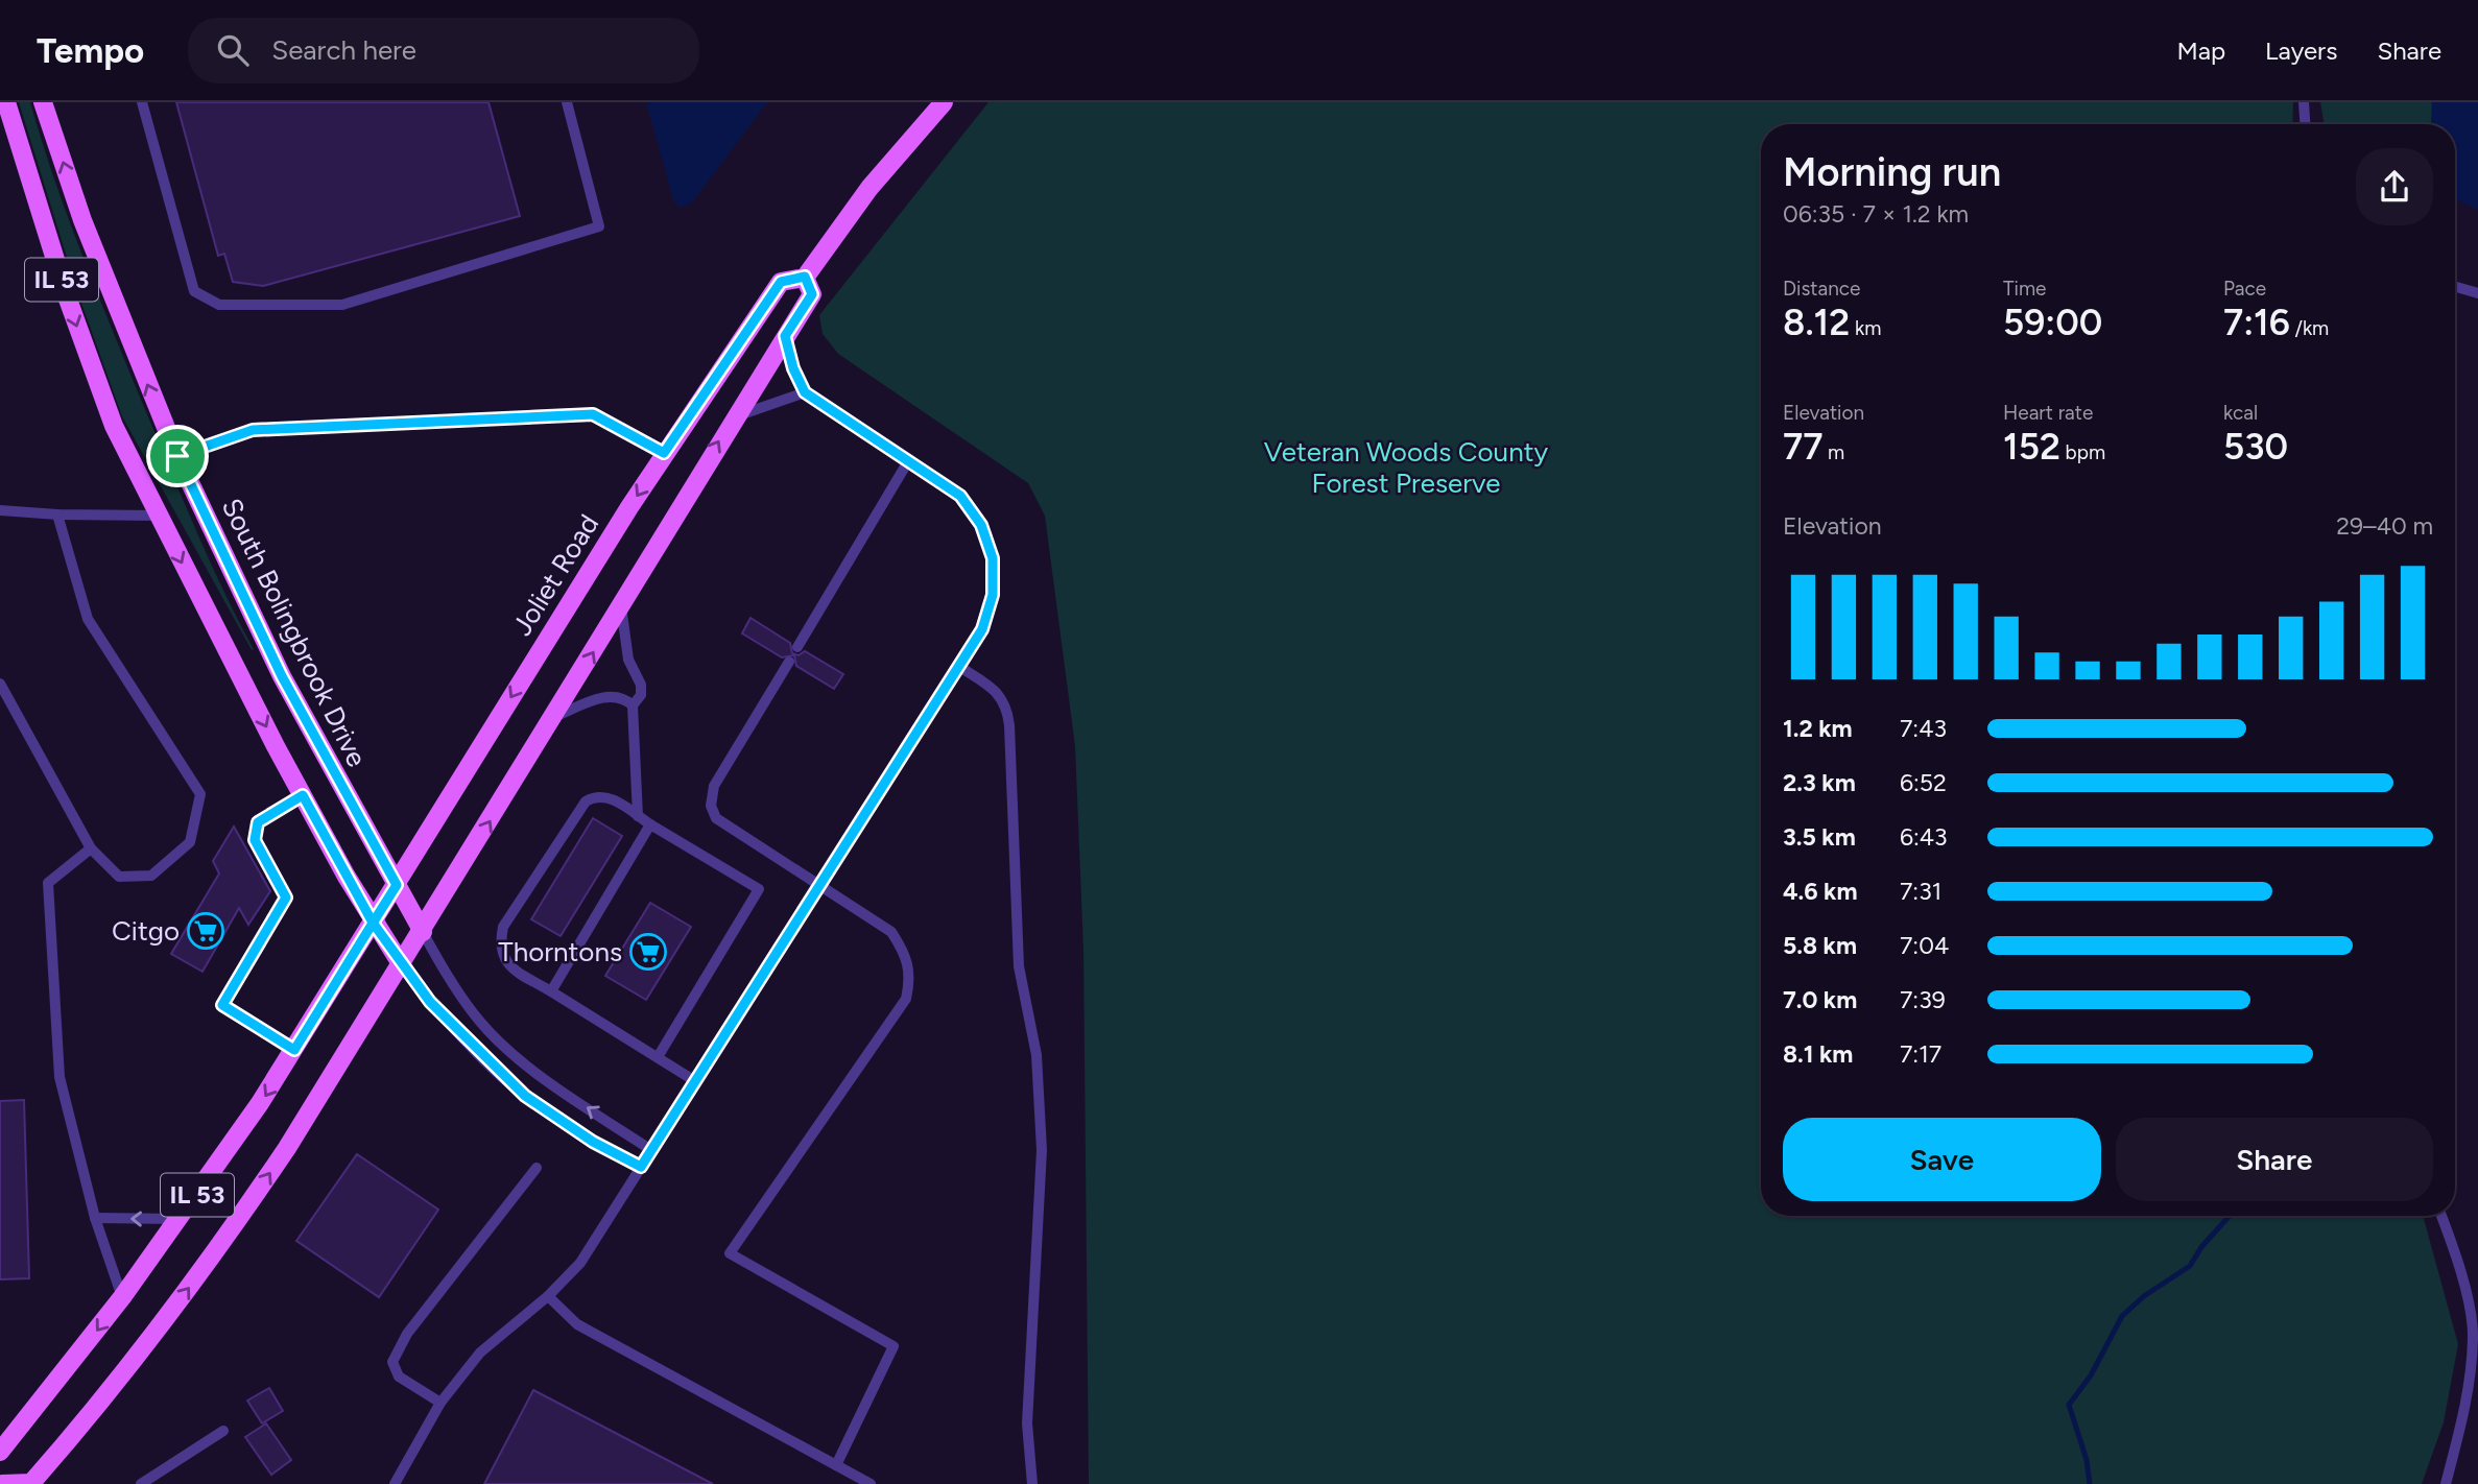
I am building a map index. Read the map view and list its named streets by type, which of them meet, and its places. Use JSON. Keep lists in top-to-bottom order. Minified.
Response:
{"streets":{"main road":["IL 53","Joliet Road","South Bolingbrook Drive"]},"crossings":[["IL 53","Joliet Road"],["IL 53","South Bolingbrook Drive"],["Joliet Road","South Bolingbrook Drive"]],"parks":["Veteran Woods County Forest Preserve"],"places":{"supermarket":["Citgo","Thorntons"]},"page":{"header":"Tempo","search":"Search here","nav":["Map","Layers","Share"],"heading":["Morning run","06:35 · 7 × 1.2 km"],"stats":[["Distance","8.12 km"],["Time","59:00"],["Pace","7:16 /km"],["Elevation","77 m"],["Heart rate","152 bpm"],["kcal","530"]],"chart":["Elevation","29–40 m"],"list":[{"name":"1.2 km","note":"7:43"},{"name":"2.3 km","note":"6:52"},{"name":"3.5 km","note":"6:43"},{"name":"4.6 km","note":"7:31"},{"name":"5.8 km","note":"7:04"},{"name":"7.0 km","note":"7:39"},{"name":"8.1 km","note":"7:17"}],"buttons":["Save","Share"]}}
